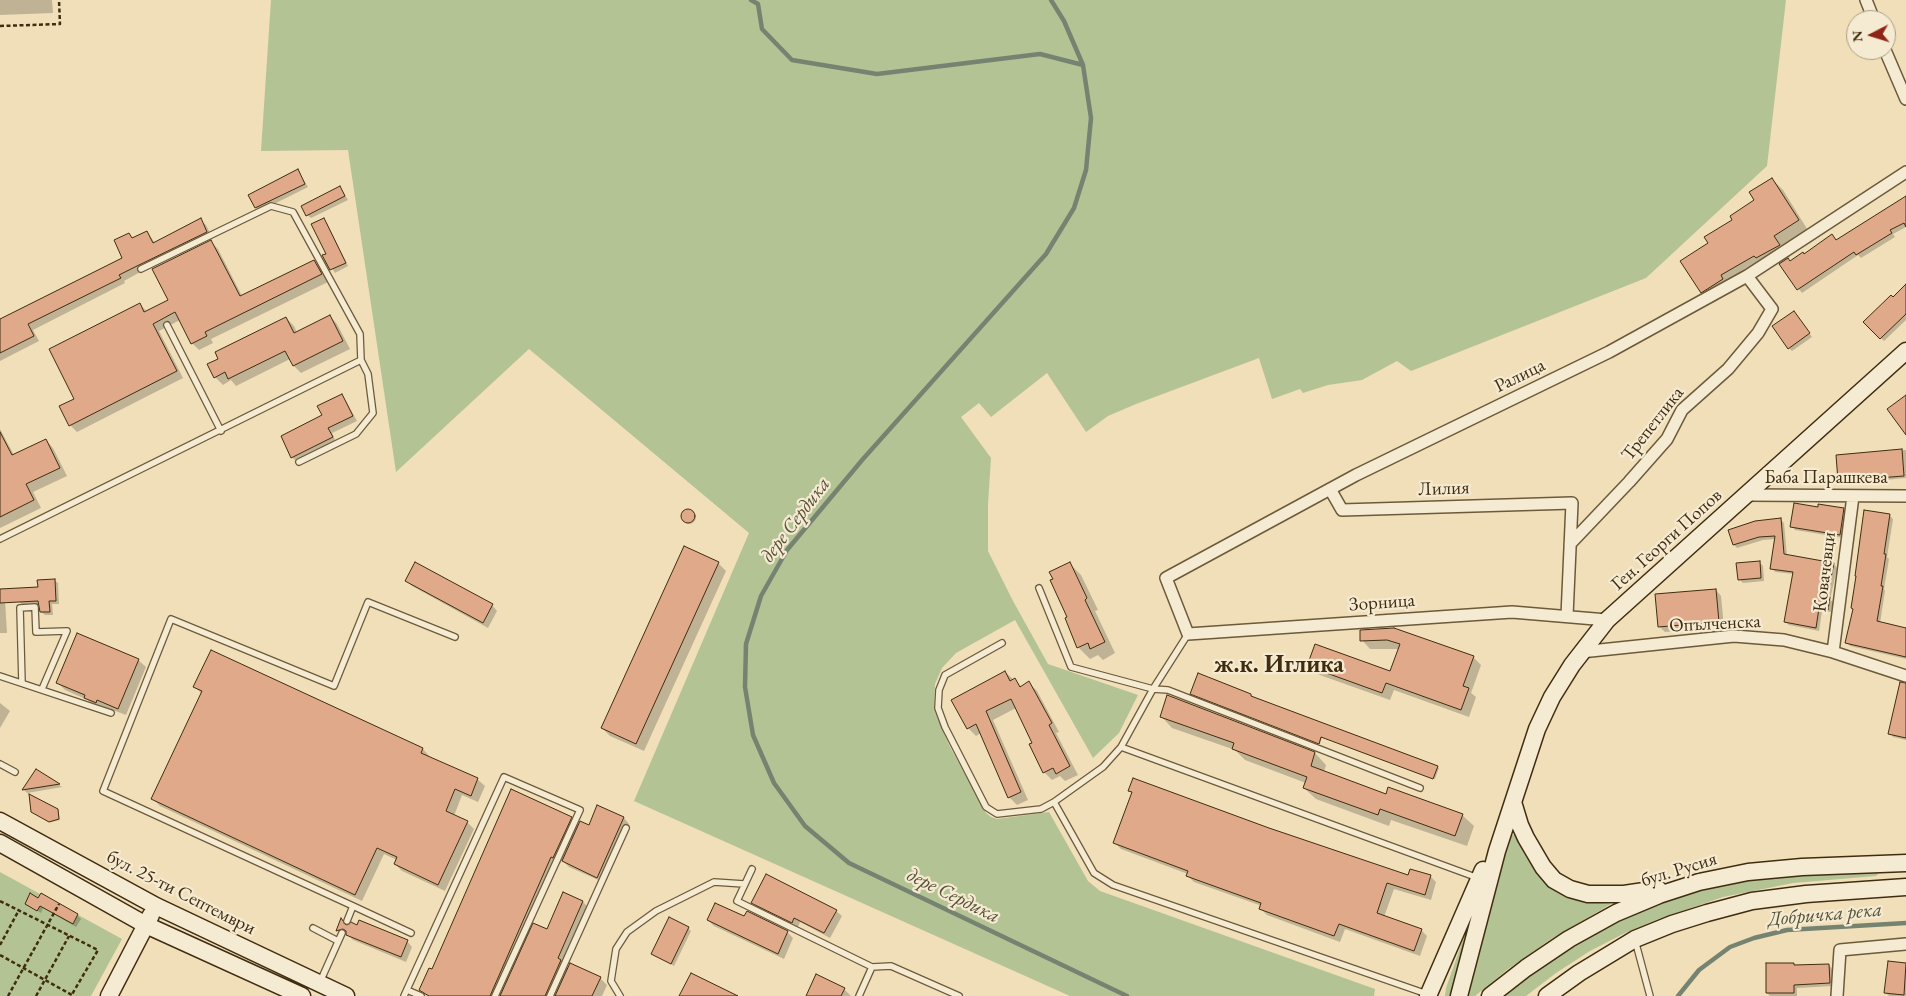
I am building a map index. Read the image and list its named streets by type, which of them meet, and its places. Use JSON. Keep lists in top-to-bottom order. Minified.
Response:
{"streets":{"main road":["Ген. Георги Попов","бул. Русия","бул. 25-ти Септември"],"street":["Ралица","Трепетлика","Баба Парашкева","Лилия","Ковачевци","Зорница","Опълченска"]},"crossings":[["Ралица","Трепетлика"],["Ралица","Лилия"],["Ралица","Зорница"],["Трепетлика","Лилия"],["Баба Парашкева","Ген. Георги Попов"],["Баба Парашкева","Ковачевци"],["Ген. Георги Попов","Зорница"],["Ген. Георги Попов","Опълченска"],["Ковачевци","Опълченска"]],"districts":["ж.к. Иглика"],"water":["дере Сердика","Добричка река"],"north":"left"}
